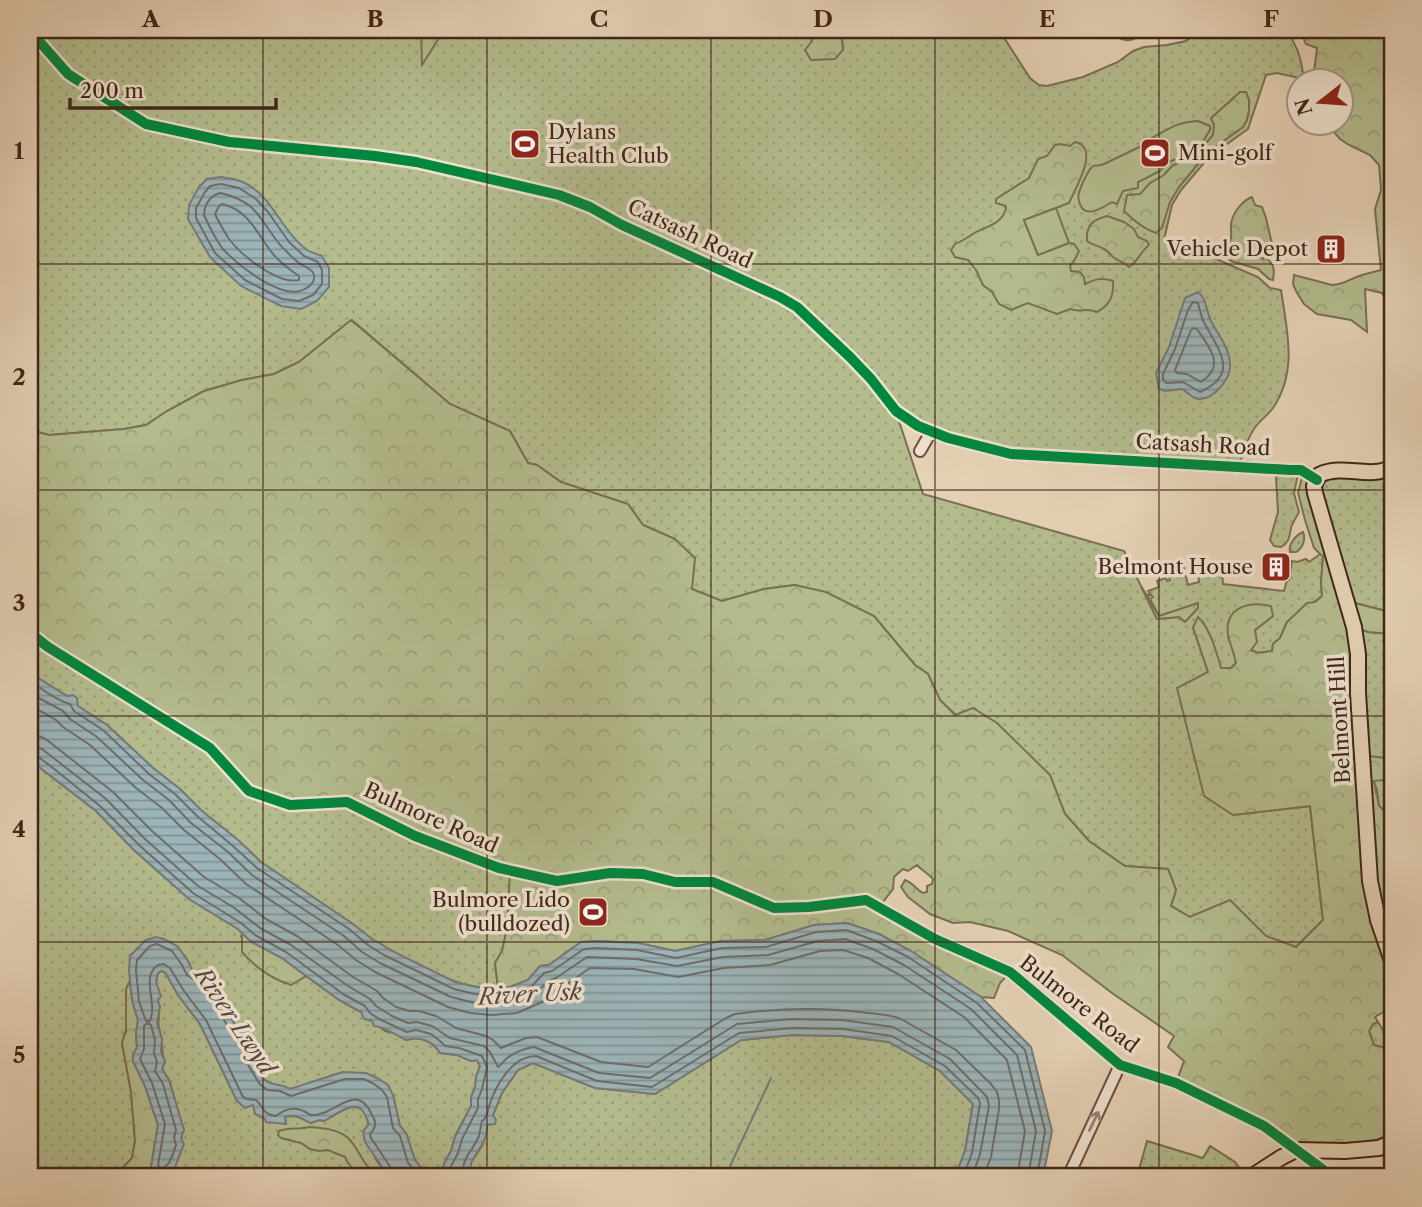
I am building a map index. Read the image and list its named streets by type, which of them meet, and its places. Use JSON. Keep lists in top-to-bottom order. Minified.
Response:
{"streets":{"main road":["Belmont Hill"],"street":["Catsash Road","Bulmore Road"]},"crossings":[["Catsash Road","Belmont Hill"]],"water":["River Usk","River Lwyd"],"places":{"sports":["Dylans Health Club","Mini-golf","Bulmore Lido (bulldozed)"],"building":["Vehicle Depot","Belmont House"]},"scale_bar":"200 m","north":"left","grid":{"columns":["A","B","C","D","E","F"],"rows":["1","2","3","4","5"]}}
